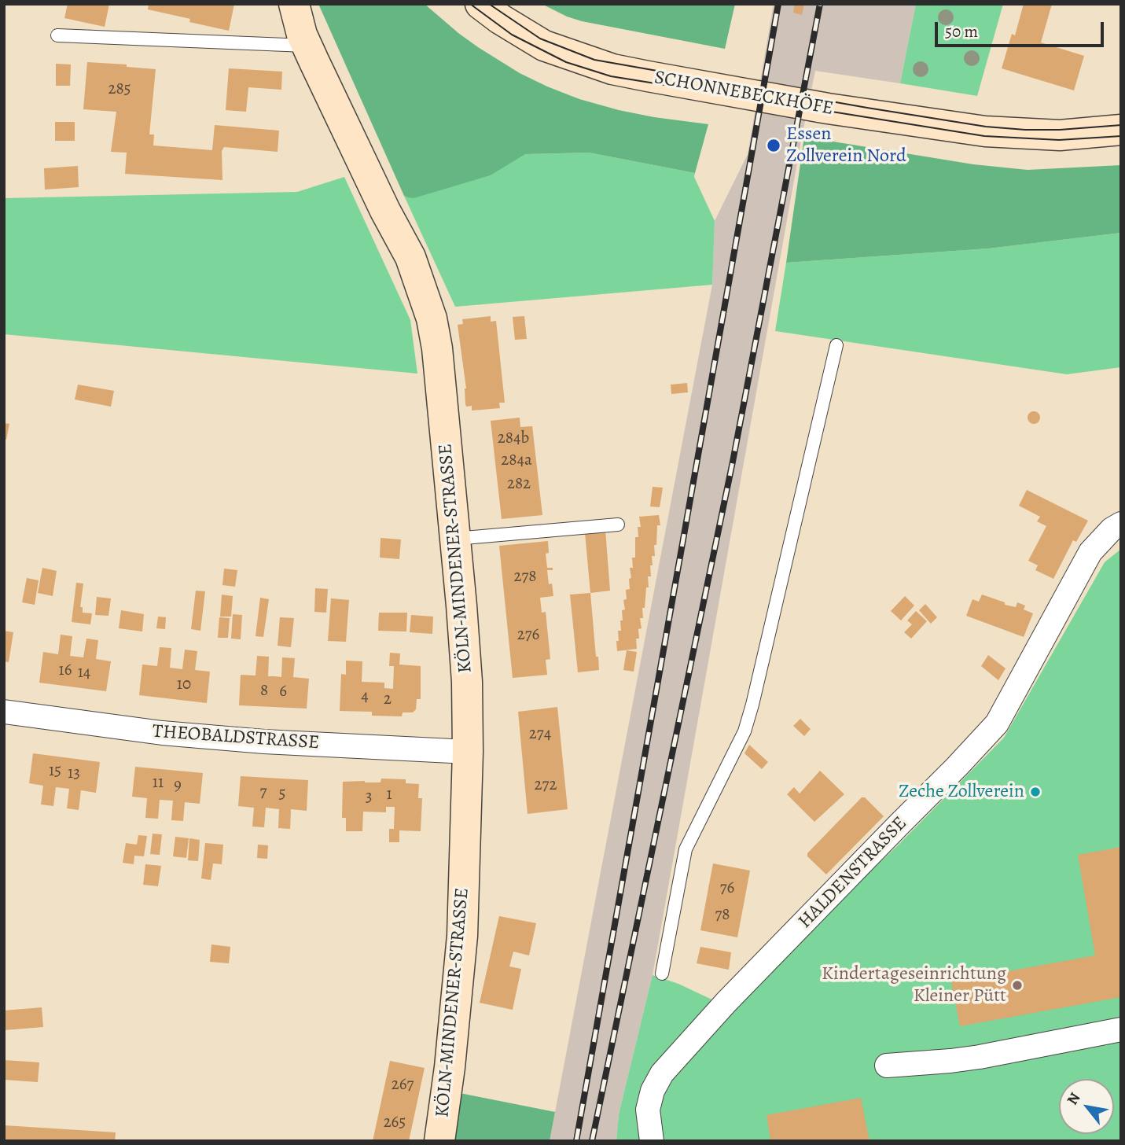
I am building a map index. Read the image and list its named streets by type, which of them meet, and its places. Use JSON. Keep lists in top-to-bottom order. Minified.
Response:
{"streets":{"street":["SCHONNEBECKHÖFE","KÖLN-MINDENER-STRASSE","THEOBALDSTRASSE","HALDENSTRASSE"]},"crossings":[["KÖLN-MINDENER-STRASSE","THEOBALDSTRASSE"]],"places":["Essen Zollverein Nord","Zeche Zollverein","Kindertageseinrichtung Kleiner Pütt"],"house_numbers":["285","284b","284a","282","278","276","16","14","10","8","6","4","2","274","15","13","11","9","272","7","5","1","3","76","78","267","265"],"scale_bar":"50 m","north":"top left"}
